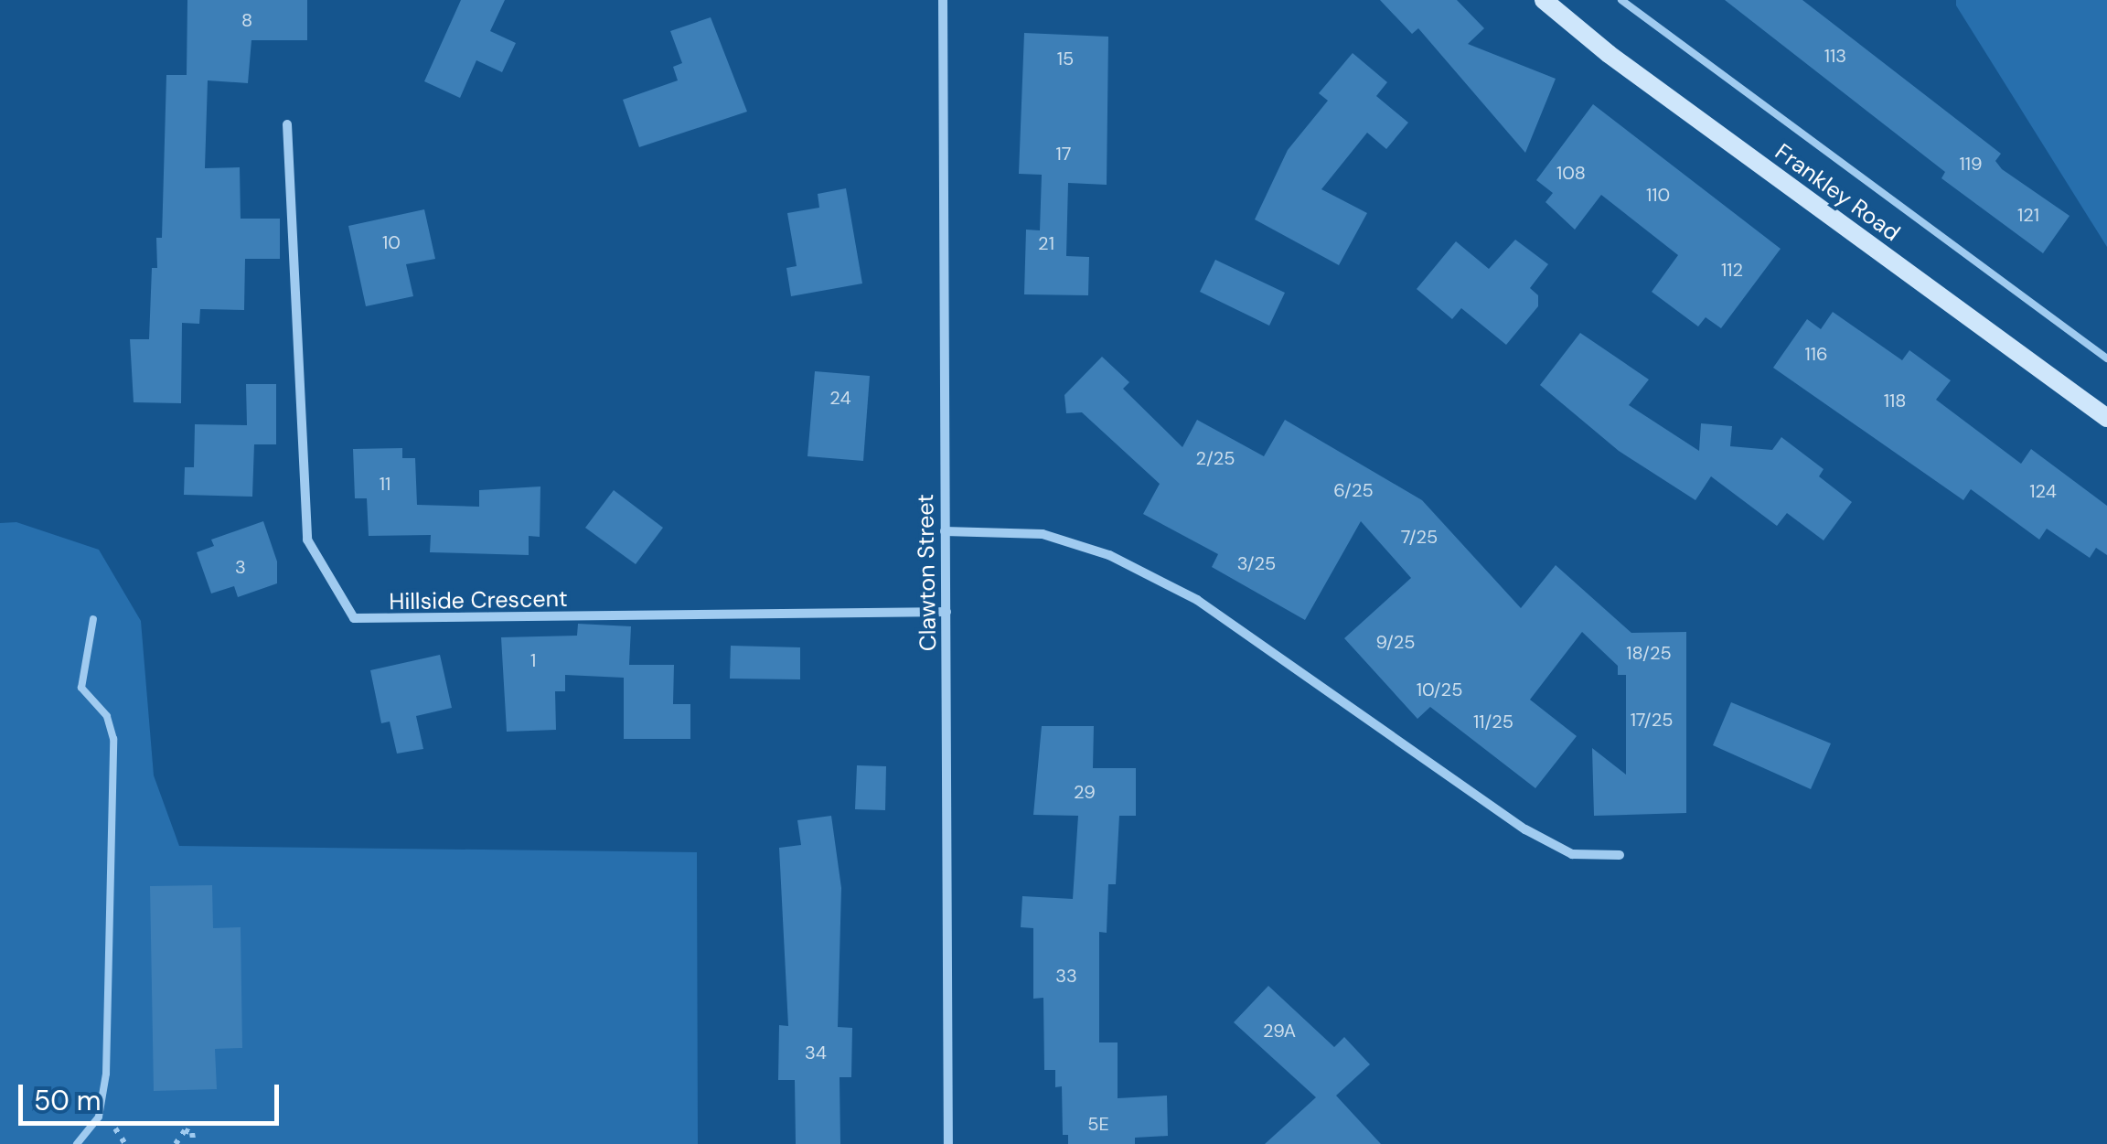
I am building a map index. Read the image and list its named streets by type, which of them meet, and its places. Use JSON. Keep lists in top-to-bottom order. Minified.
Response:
{"streets":{"street":["Frankley Road","Clawton Street","Hillside Crescent"]},"crossings":[["Clawton Street","Hillside Crescent"]],"house_numbers":["8","113","15","17","119","108","110","121","10","21","112","116","24","118","2/25","11","6/25","124","7/25","3/25","3","9/25","18/25","1","10/25","17/25","11/25","29","33","29A","34","5E"],"scale_bar":"50 m"}
